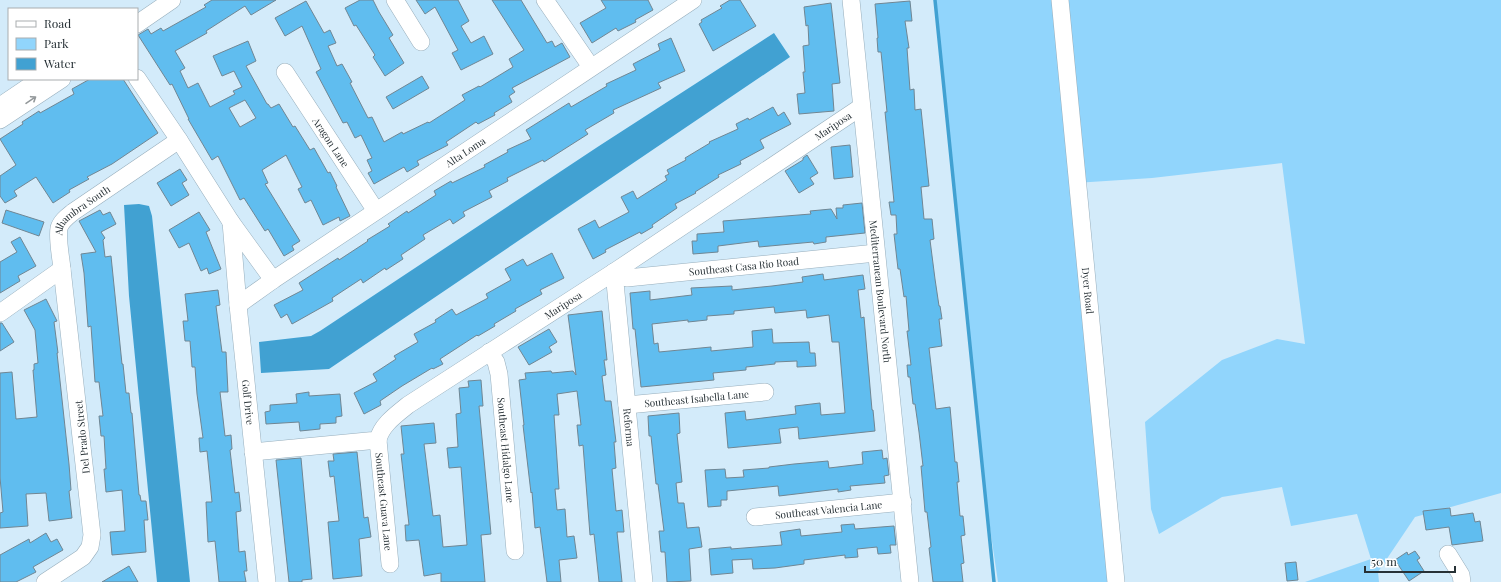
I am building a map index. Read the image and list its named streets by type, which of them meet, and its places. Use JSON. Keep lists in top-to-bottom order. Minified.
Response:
{"streets":{"street":["Mariposa","Aragon Lane","Alta Loma","Alhambra South","Southeast Casa Rio Road","Mediterranean Boulevard North","Dyer Road","Southeast Isabella Lane","Golf Drive","Reforma","Del Prado Street","Southeast Hidalgo Lane","Southeast Guava Lane","Southeast Valencia Lane"]},"crossings":[["Mariposa","Southeast Casa Rio Road"],["Mariposa","Mediterranean Boulevard North"],["Mariposa","Reforma"],["Mariposa","Southeast Hidalgo Lane"],["Mariposa","Southeast Guava Lane"],["Aragon Lane","Alta Loma"],["Alta Loma","Golf Drive"],["Alhambra South","Golf Drive"],["Alhambra South","Del Prado Street"],["Southeast Casa Rio Road","Mediterranean Boulevard North"],["Southeast Casa Rio Road","Reforma"],["Mediterranean Boulevard North","Southeast Valencia Lane"],["Southeast Isabella Lane","Reforma"]],"legend":["Road","Park","Water"],"scale_bar":"50 m"}
